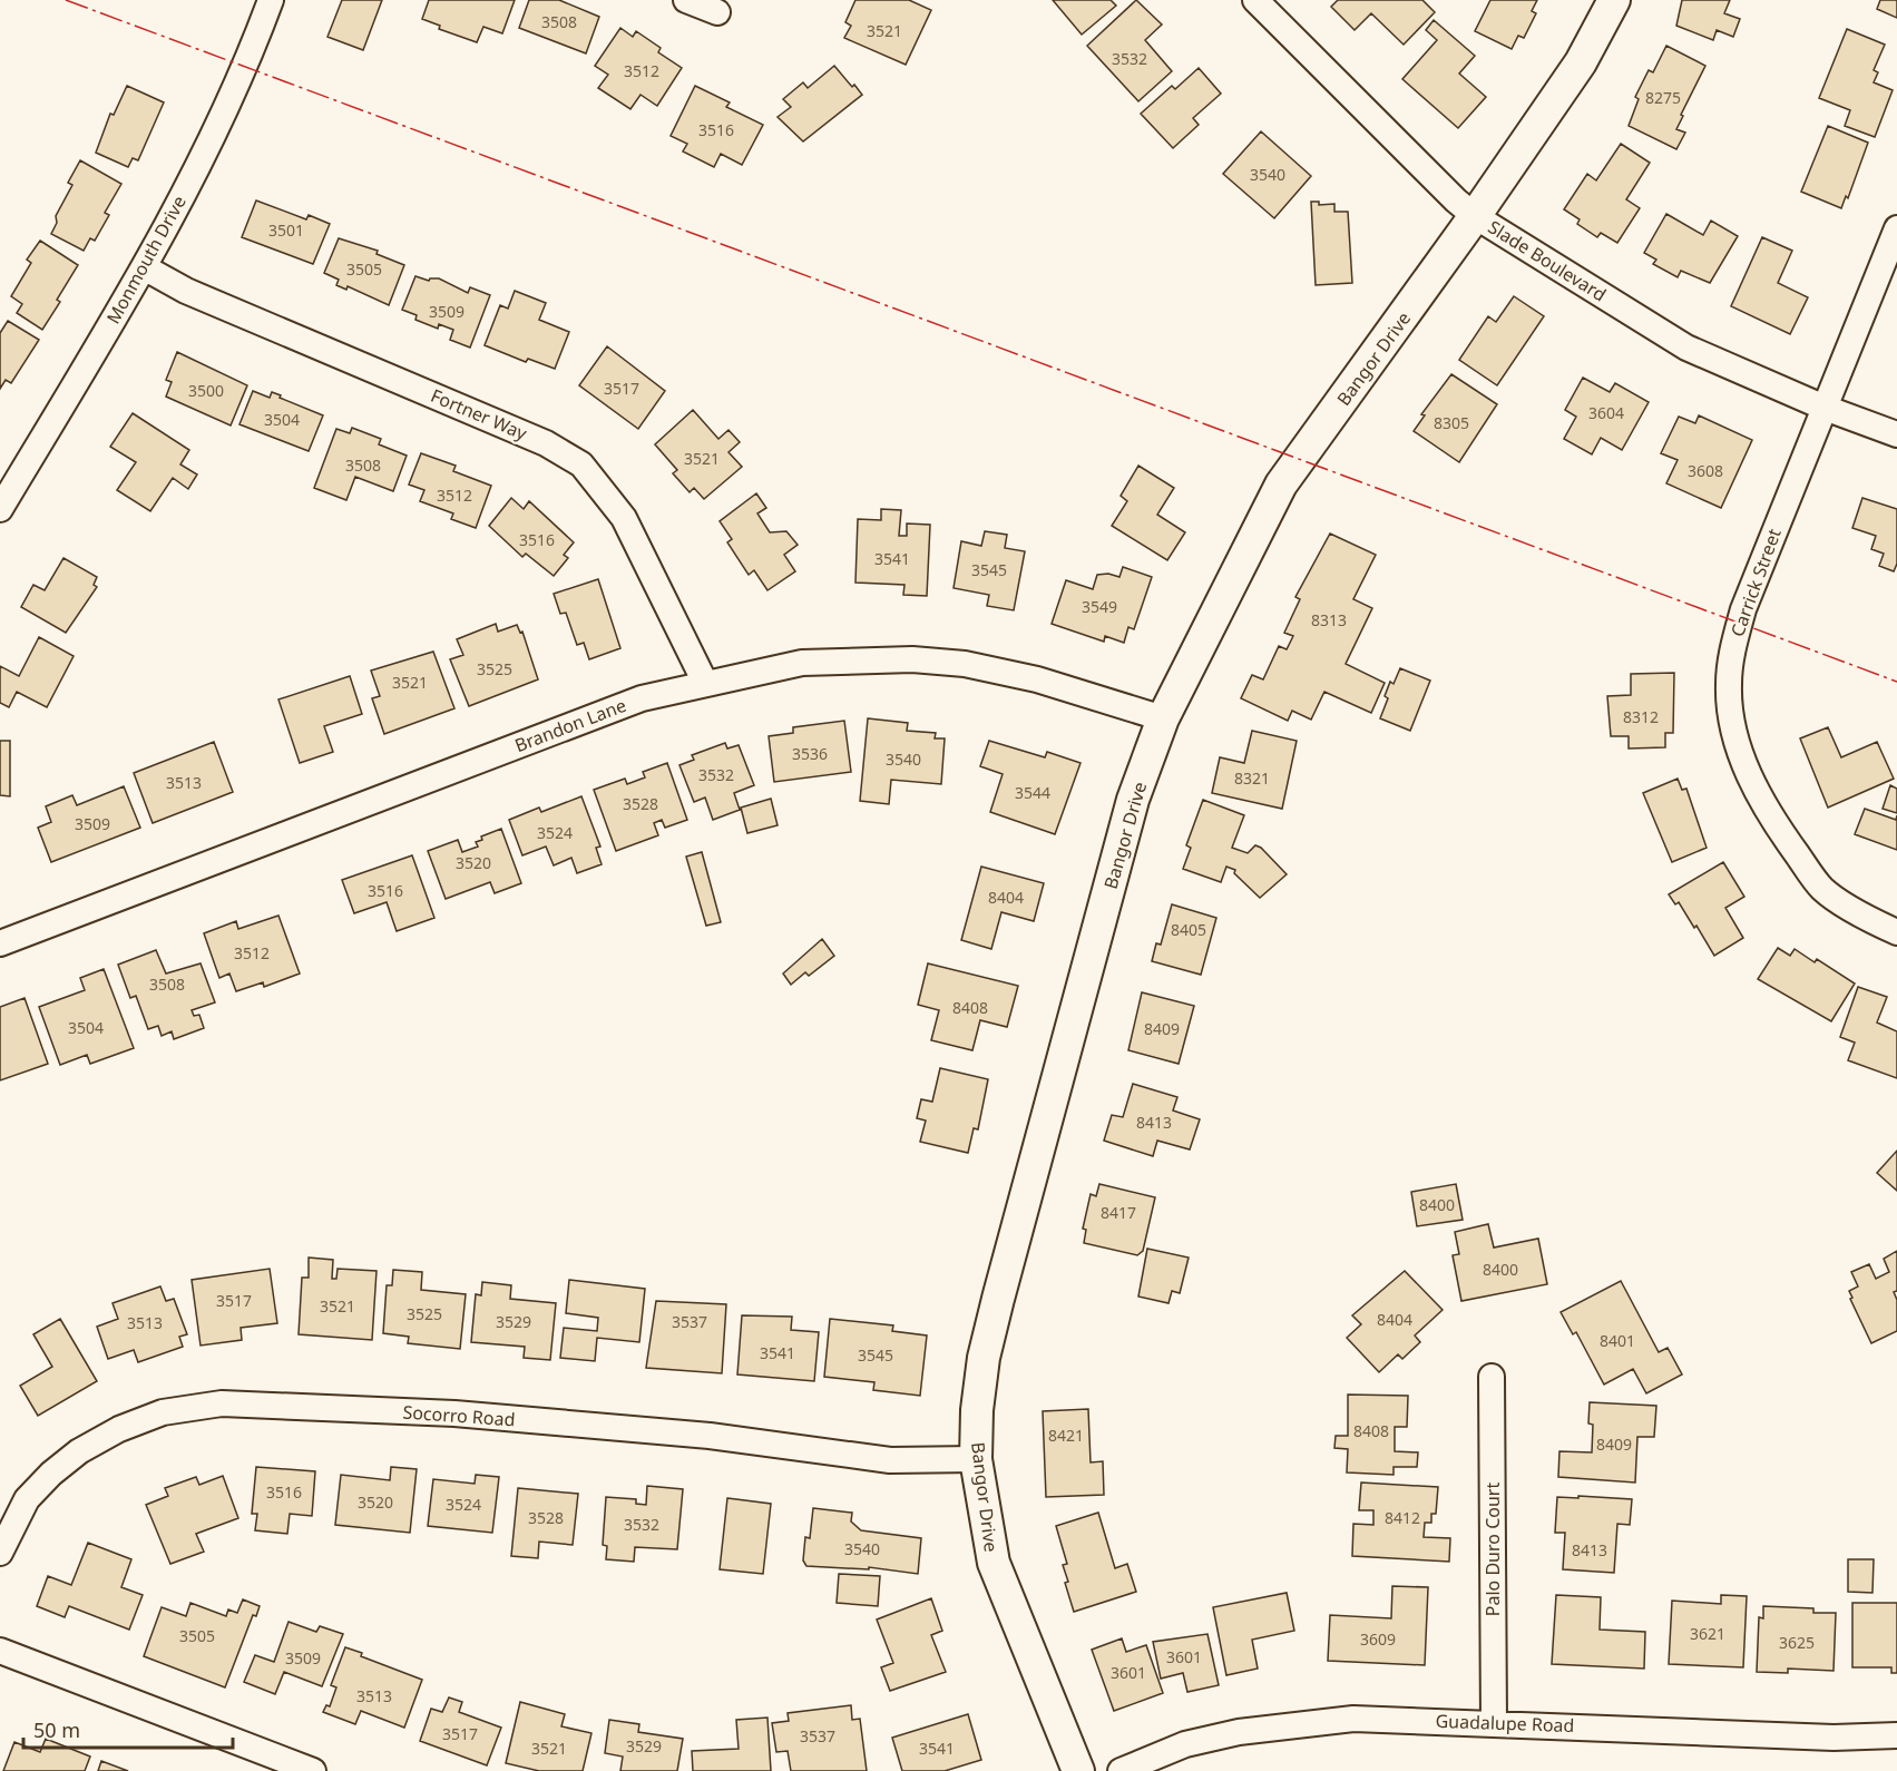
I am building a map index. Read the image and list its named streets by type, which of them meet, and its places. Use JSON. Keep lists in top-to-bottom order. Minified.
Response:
{"streets":{"street":["Monmouth Drive","Slade Boulevard","Bangor Drive","Fortner Way","Carrick Street","Brandon Lane","Socorro Road","Palo Duro Court","Guadalupe Road"]},"crossings":[["Monmouth Drive","Fortner Way"],["Slade Boulevard","Bangor Drive"],["Slade Boulevard","Carrick Street"],["Bangor Drive","Brandon Lane"],["Bangor Drive","Socorro Road"],["Fortner Way","Brandon Lane"],["Palo Duro Court","Guadalupe Road"]],"house_numbers":["3508","3521","3532","3512","8275","3516","3540","3501","3505","3509","3517","3500","3604","3504","8305","3521","3508","3608","3512","3516","3541","3545","3549","8313","3525","3521","8312","3536","3540","3532","8321","3513","3544","3528","3509","3524","3520","3516","8404","8405","3512","3508","8408","3504","8409","8413","8400","8417","8400","3517","3521","3525","8404","3529","3537","3513","8401","3541","3545","8408","8421","8409","3516","3520","3524","3528","8412","3532","3540","8413","3621","3505","3609","3625","3601","3509","3601","3513","3517","3537","3529","3521","3541"],"scale_bar":"50 m"}
